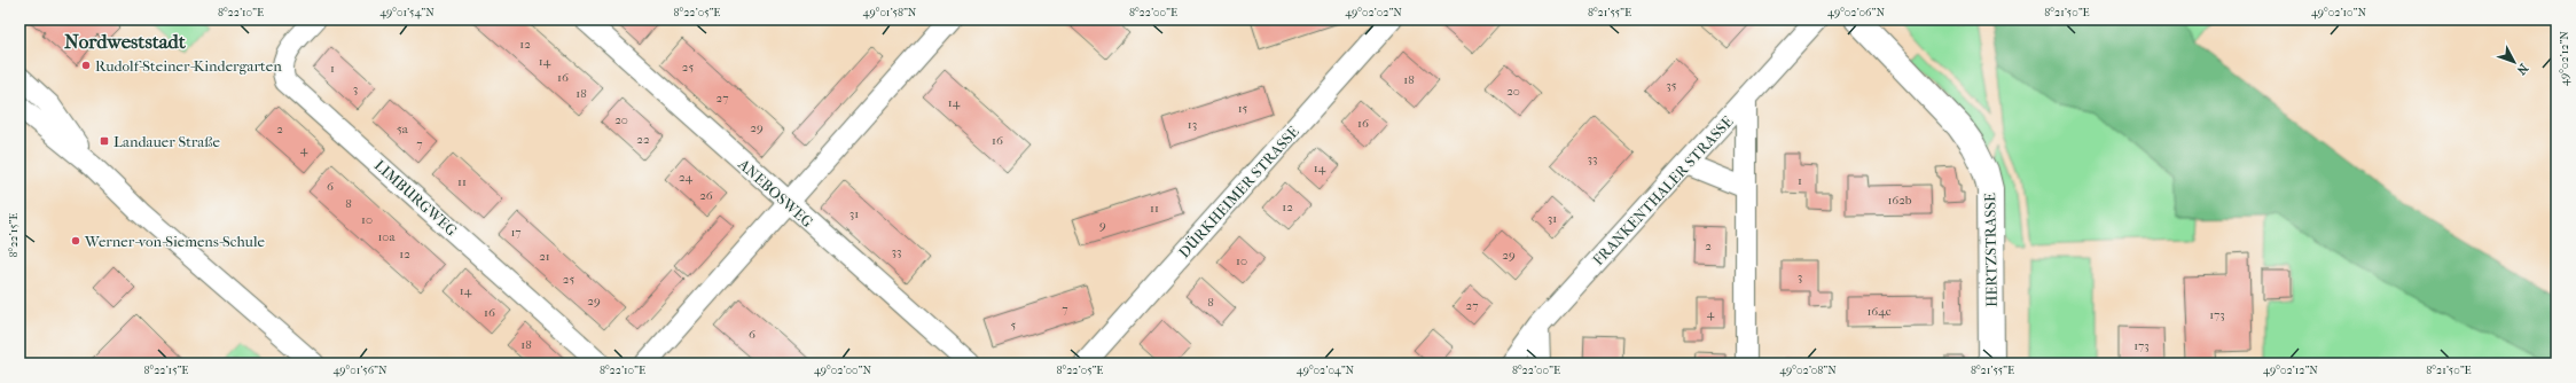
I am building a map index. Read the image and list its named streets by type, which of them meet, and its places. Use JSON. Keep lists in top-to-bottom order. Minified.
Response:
{"streets":{"main road":["HERTZSTRASSE"],"street":["FRANKENTHALER STRASSE","DÜRKHEIMER STRASSE","ANEBOSWEG","LIMBURGWEG"]},"districts":["Nordweststadt"],"places":{"other":["Rudolf-Steiner-Kindergarten","Werner-von-Siemens-Schule"],"transit":["Landauer Straße"]},"house_numbers":["12","14","25","1","16","18","35","3","20","18","27","14","15","20","16","13","29","2","5a","22","16","7","4","33","14","24","1","11","6","26","162b","8","12","11","31","31","10","9","17","10a","2","33","12","29","21","10","3","25","14","29","8","27","7","164c","16","4","173","5","6","18","173"],"north":"bottom right","coordinates":["8°22'10\"E","49°01'54\"N","8°22'05\"E","49°01'58\"N","8°22'00\"E","49°02'02\"N","8°21'55\"E","49°02'06\"N","8°21'50\"E","49°02'10\"N","49°02'12\"N","8°22'15\"E","49°01'56\"N","49°02'00\"N","49°02'04\"N","49°02'08\"N"]}
